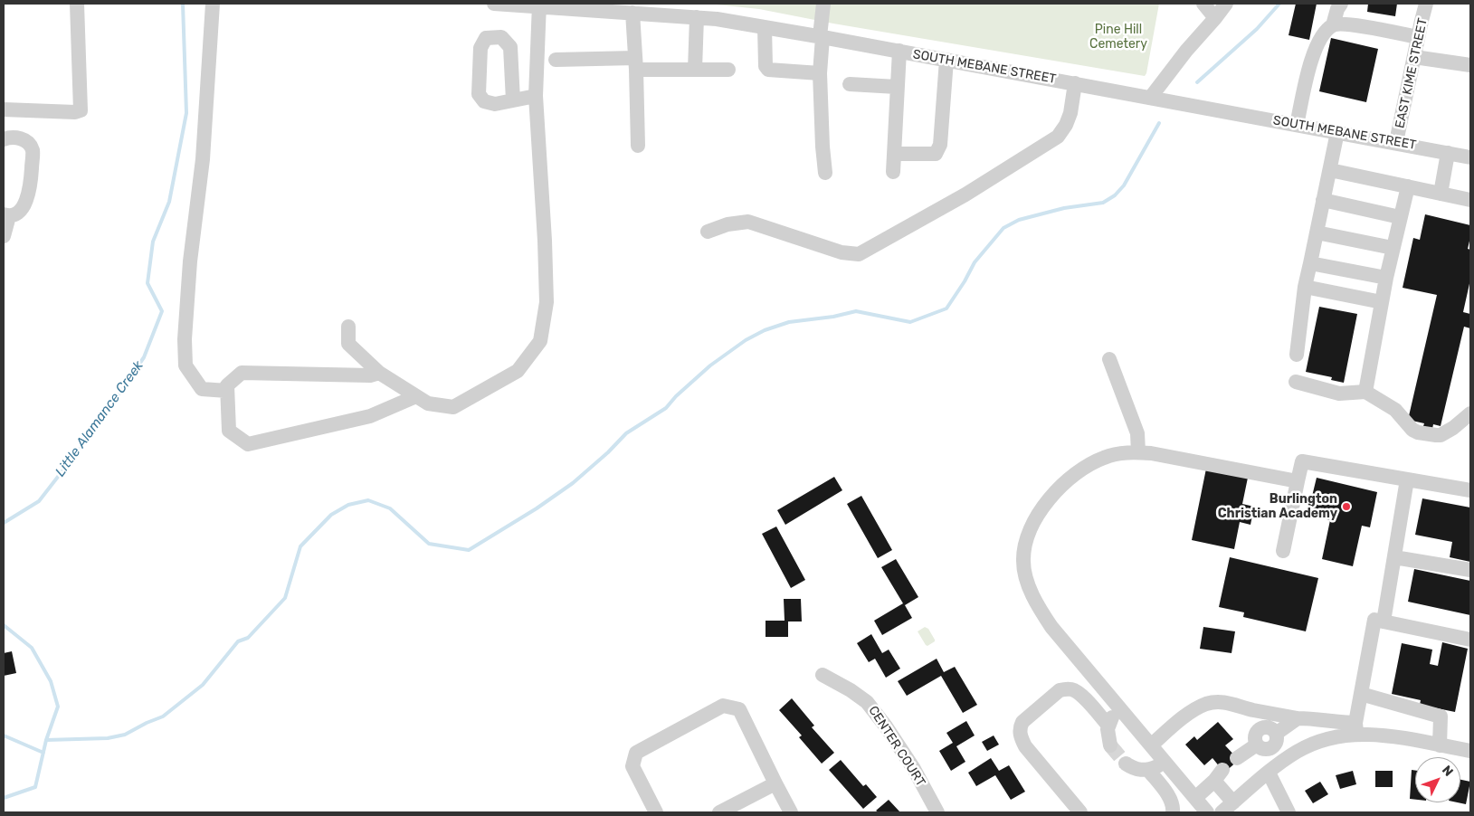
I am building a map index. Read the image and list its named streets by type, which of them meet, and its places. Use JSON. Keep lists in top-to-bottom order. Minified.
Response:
{"streets":{"street":["SOUTH MEBANE STREET","EAST KIME STREET","CENTER COURT"]},"crossings":[["SOUTH MEBANE STREET","EAST KIME STREET"]],"water":["Little Alamance Creek"],"parks":["Pine Hill Cemetery"],"places":["Burlington Christian Academy"],"north":"top right"}
